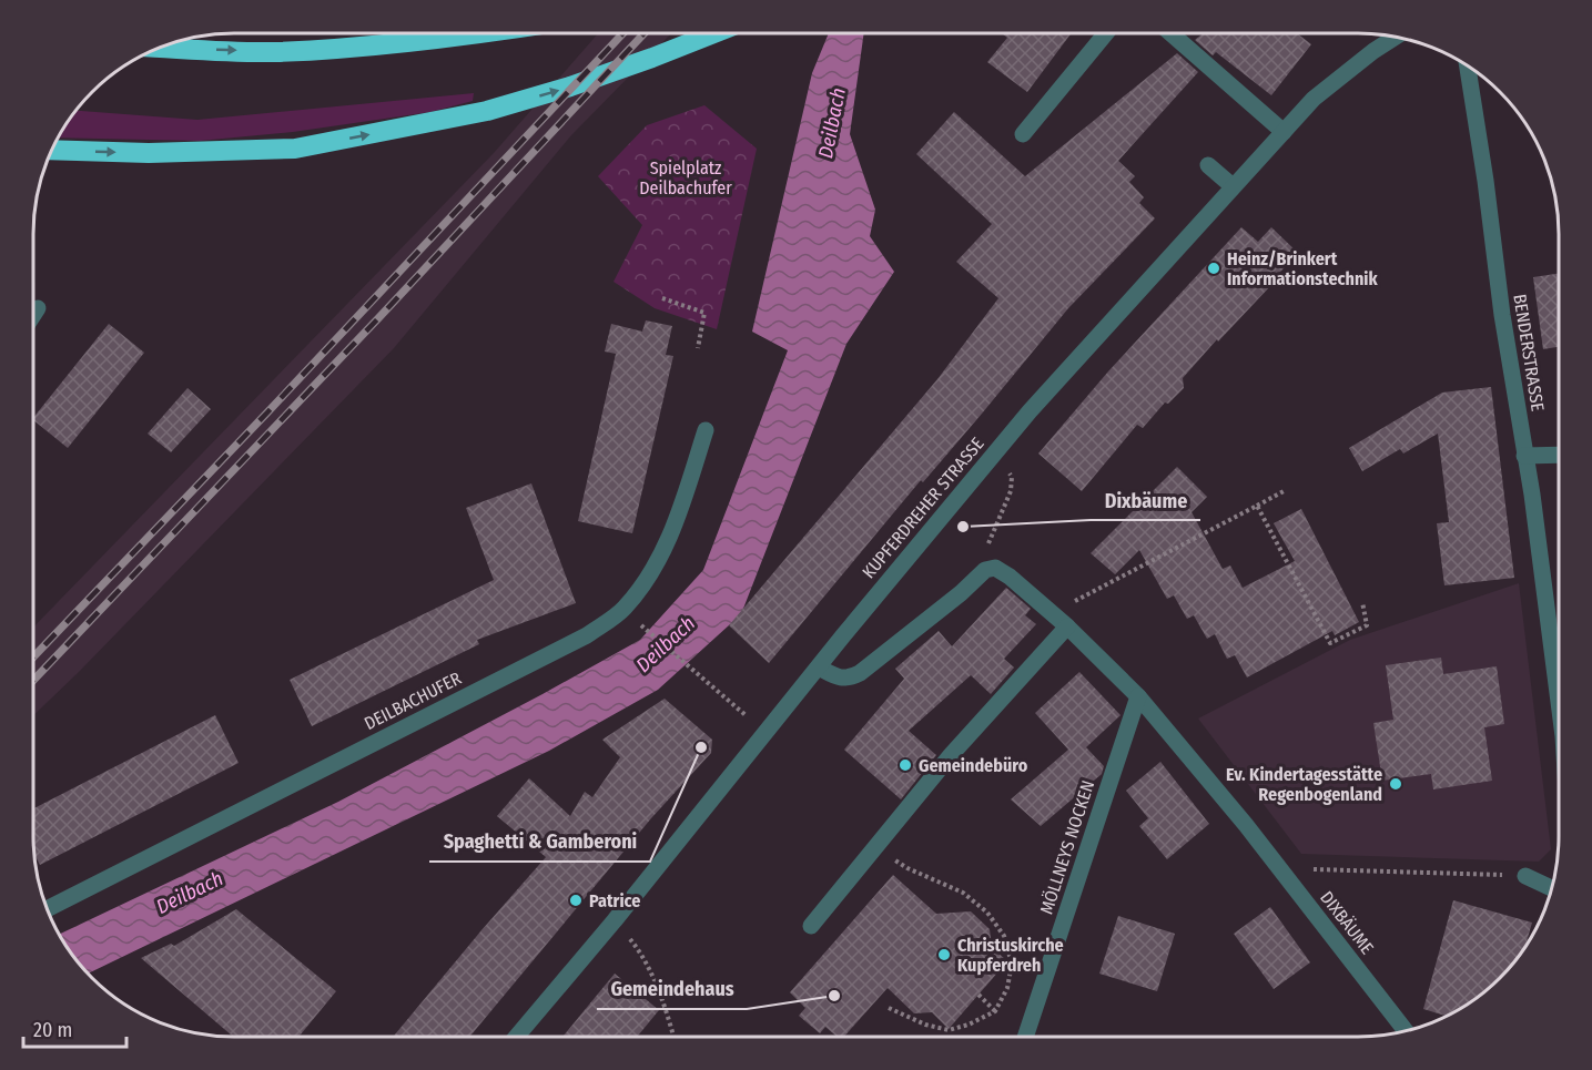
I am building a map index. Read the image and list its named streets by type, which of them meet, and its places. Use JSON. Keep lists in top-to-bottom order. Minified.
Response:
{"streets":{"street":["BENDERSTRASSE","KUPFERDREHER STRASSE","DEILBACHUFER","MÖLLNEYS NOCKEN","DIXBÄUME"]},"crossings":[["KUPFERDREHER STRASSE","DIXBÄUME"],["MÖLLNEYS NOCKEN","DIXBÄUME"]],"water":["Deilbach"],"parks":["Spielplatz Deilbachufer"],"places":["Heinz/Brinkert Informationstechnik","Dixbäume","Spaghetti & Gamberoni","Gemeindebüro","Ev. Kindertagesstätte Regenbogenland","Patrice","Christuskirche Kupferdreh","Gemeindehaus"],"scale_bar":"20 m"}
